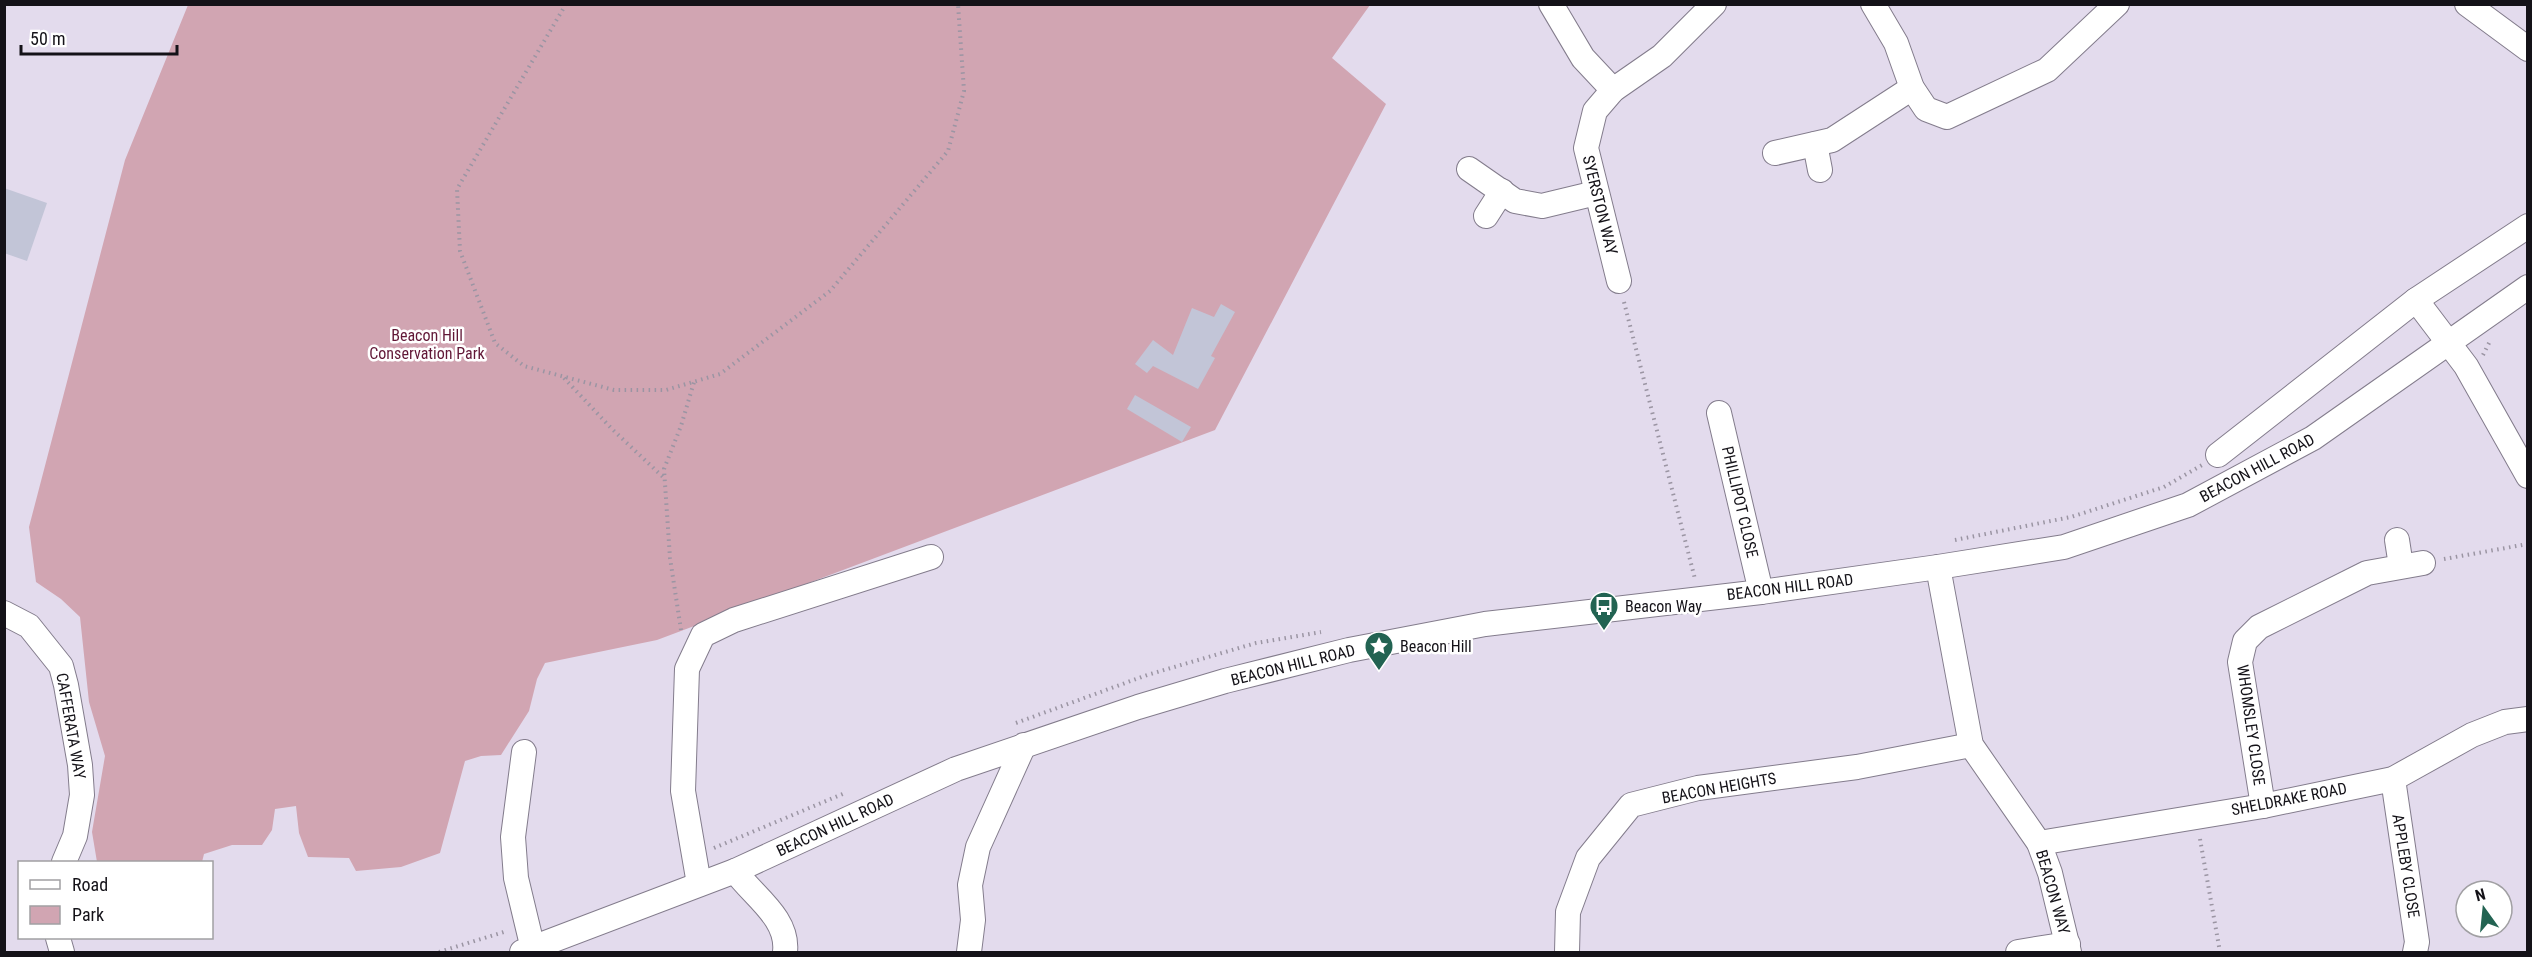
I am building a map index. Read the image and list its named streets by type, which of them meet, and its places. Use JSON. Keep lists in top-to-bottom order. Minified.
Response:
{"streets":{"street":["SYERSTON WAY","BEACON HILL ROAD","PHILLIPOT CLOSE","WHOMSLEY CLOSE","CAFFERATA WAY","BEACON HEIGHTS","SHELDRAKE ROAD","APPLEBY CLOSE","BEACON WAY"]},"crossings":[["BEACON HILL ROAD","PHILLIPOT CLOSE"],["BEACON HILL ROAD","BEACON WAY"],["WHOMSLEY CLOSE","SHELDRAKE ROAD"],["BEACON HEIGHTS","BEACON WAY"],["SHELDRAKE ROAD","APPLEBY CLOSE"],["SHELDRAKE ROAD","BEACON WAY"]],"parks":["Beacon Hill Conservation Park"],"places":{"bus stop":["Beacon Way"],"place":["Beacon Hill"]},"legend":["Road","Park"],"scale_bar":"50 m","north":"top"}
